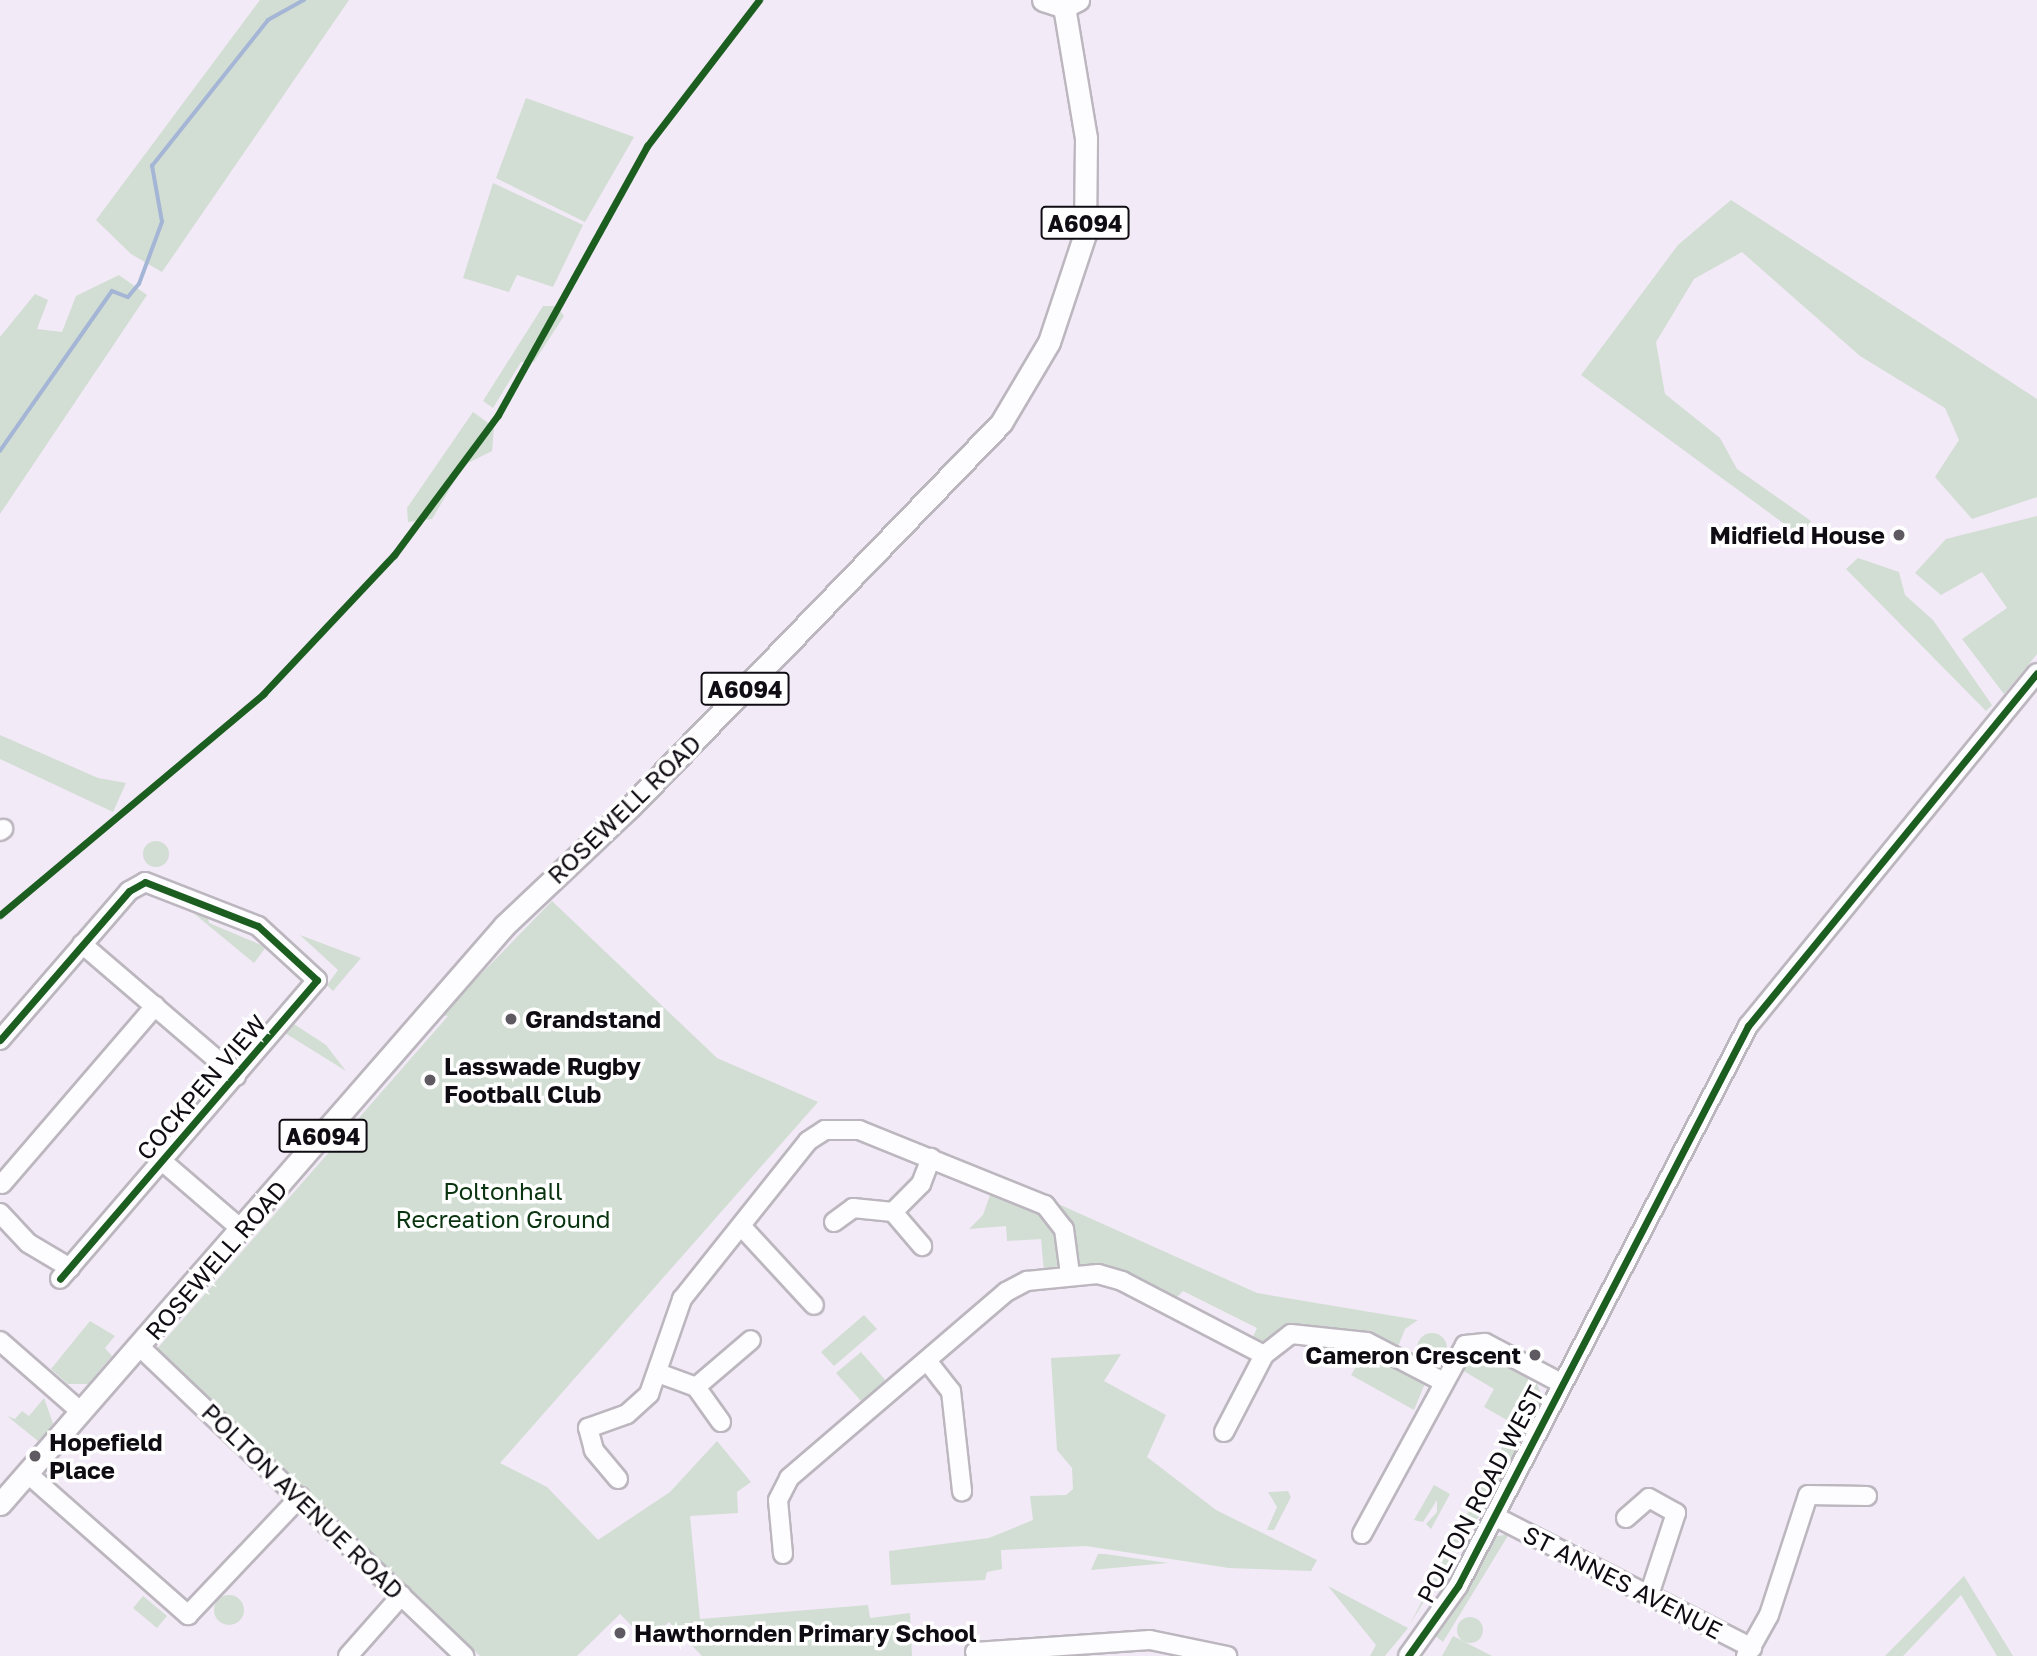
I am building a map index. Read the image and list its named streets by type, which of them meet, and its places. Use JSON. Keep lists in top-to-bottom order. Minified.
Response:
{"streets":{"main road":["A6094","ROSEWELL ROAD"],"street":["COCKPEN VIEW","POLTON ROAD WEST","POLTON AVENUE ROAD","ST ANNES AVENUE"]},"crossings":[["A6094","ROSEWELL ROAD"],["A6094","POLTON AVENUE ROAD"],["ROSEWELL ROAD","POLTON AVENUE ROAD"],["POLTON ROAD WEST","ST ANNES AVENUE"]],"parks":["Poltonhall Recreation Ground"],"places":["Midfield House","Grandstand","Lasswade Rugby Football Club","Cameron Crescent","Hopefield Place","Hawthornden Primary School"]}
